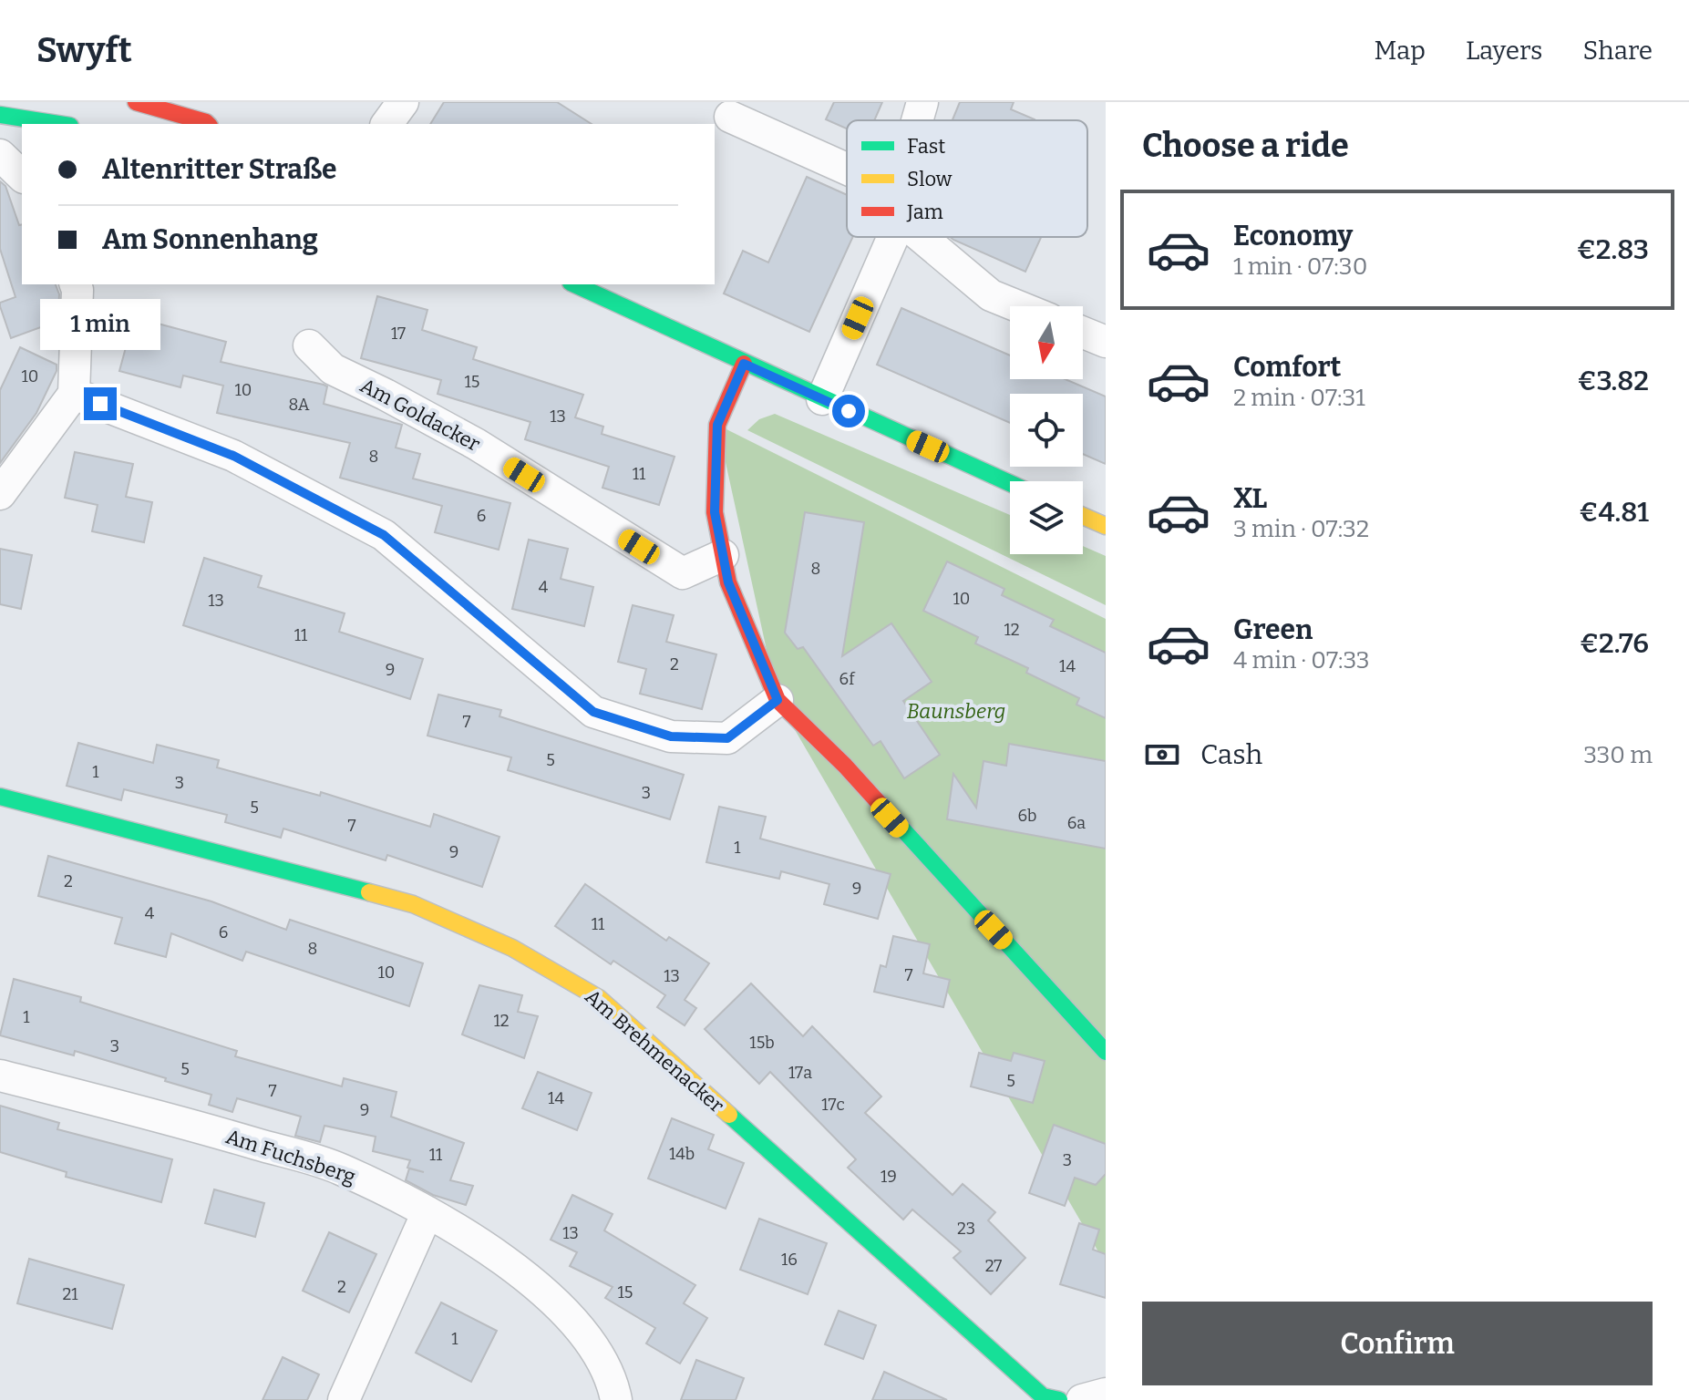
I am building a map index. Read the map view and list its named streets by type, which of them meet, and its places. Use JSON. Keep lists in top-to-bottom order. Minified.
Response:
{"streets":{"street":["Am Goldacker","Am Brehmenacker","Am Fuchsberg"]},"parks":["Baunsberg"],"house_numbers":["17","10","15","10","8A","13","8","11","6","8","4","10","13","12","11","2","14","9","6f","7","5","1","3","3","5","6b","6a","7","1","9","2","9","4","11","6","8","10","7","13","1","12","15b","3","5","17a","5","7","14","17c","9","14b","11","3","19","23","13","16","27","2","15","21","1"],"legend":["Fast","Slow","Jam"],"north":"bottom","page":{"header":"Swyft","nav":["Map","Layers","Share"],"heading":"Choose a ride","banner":["Altenritter Straße","Am Sonnenhang"],"list":[{"name":"Economy","note":"1 min · 07:30","value":"€2.83"},{"name":"Comfort","note":"2 min · 07:31","value":"€3.82"},{"name":"XL","note":"3 min · 07:32","value":"€4.81"},{"name":"Green","note":"4 min · 07:33","value":"€2.76"}],"bubble":"1 min","pay":["Cash","330 m"],"buttons":"Confirm"}}
